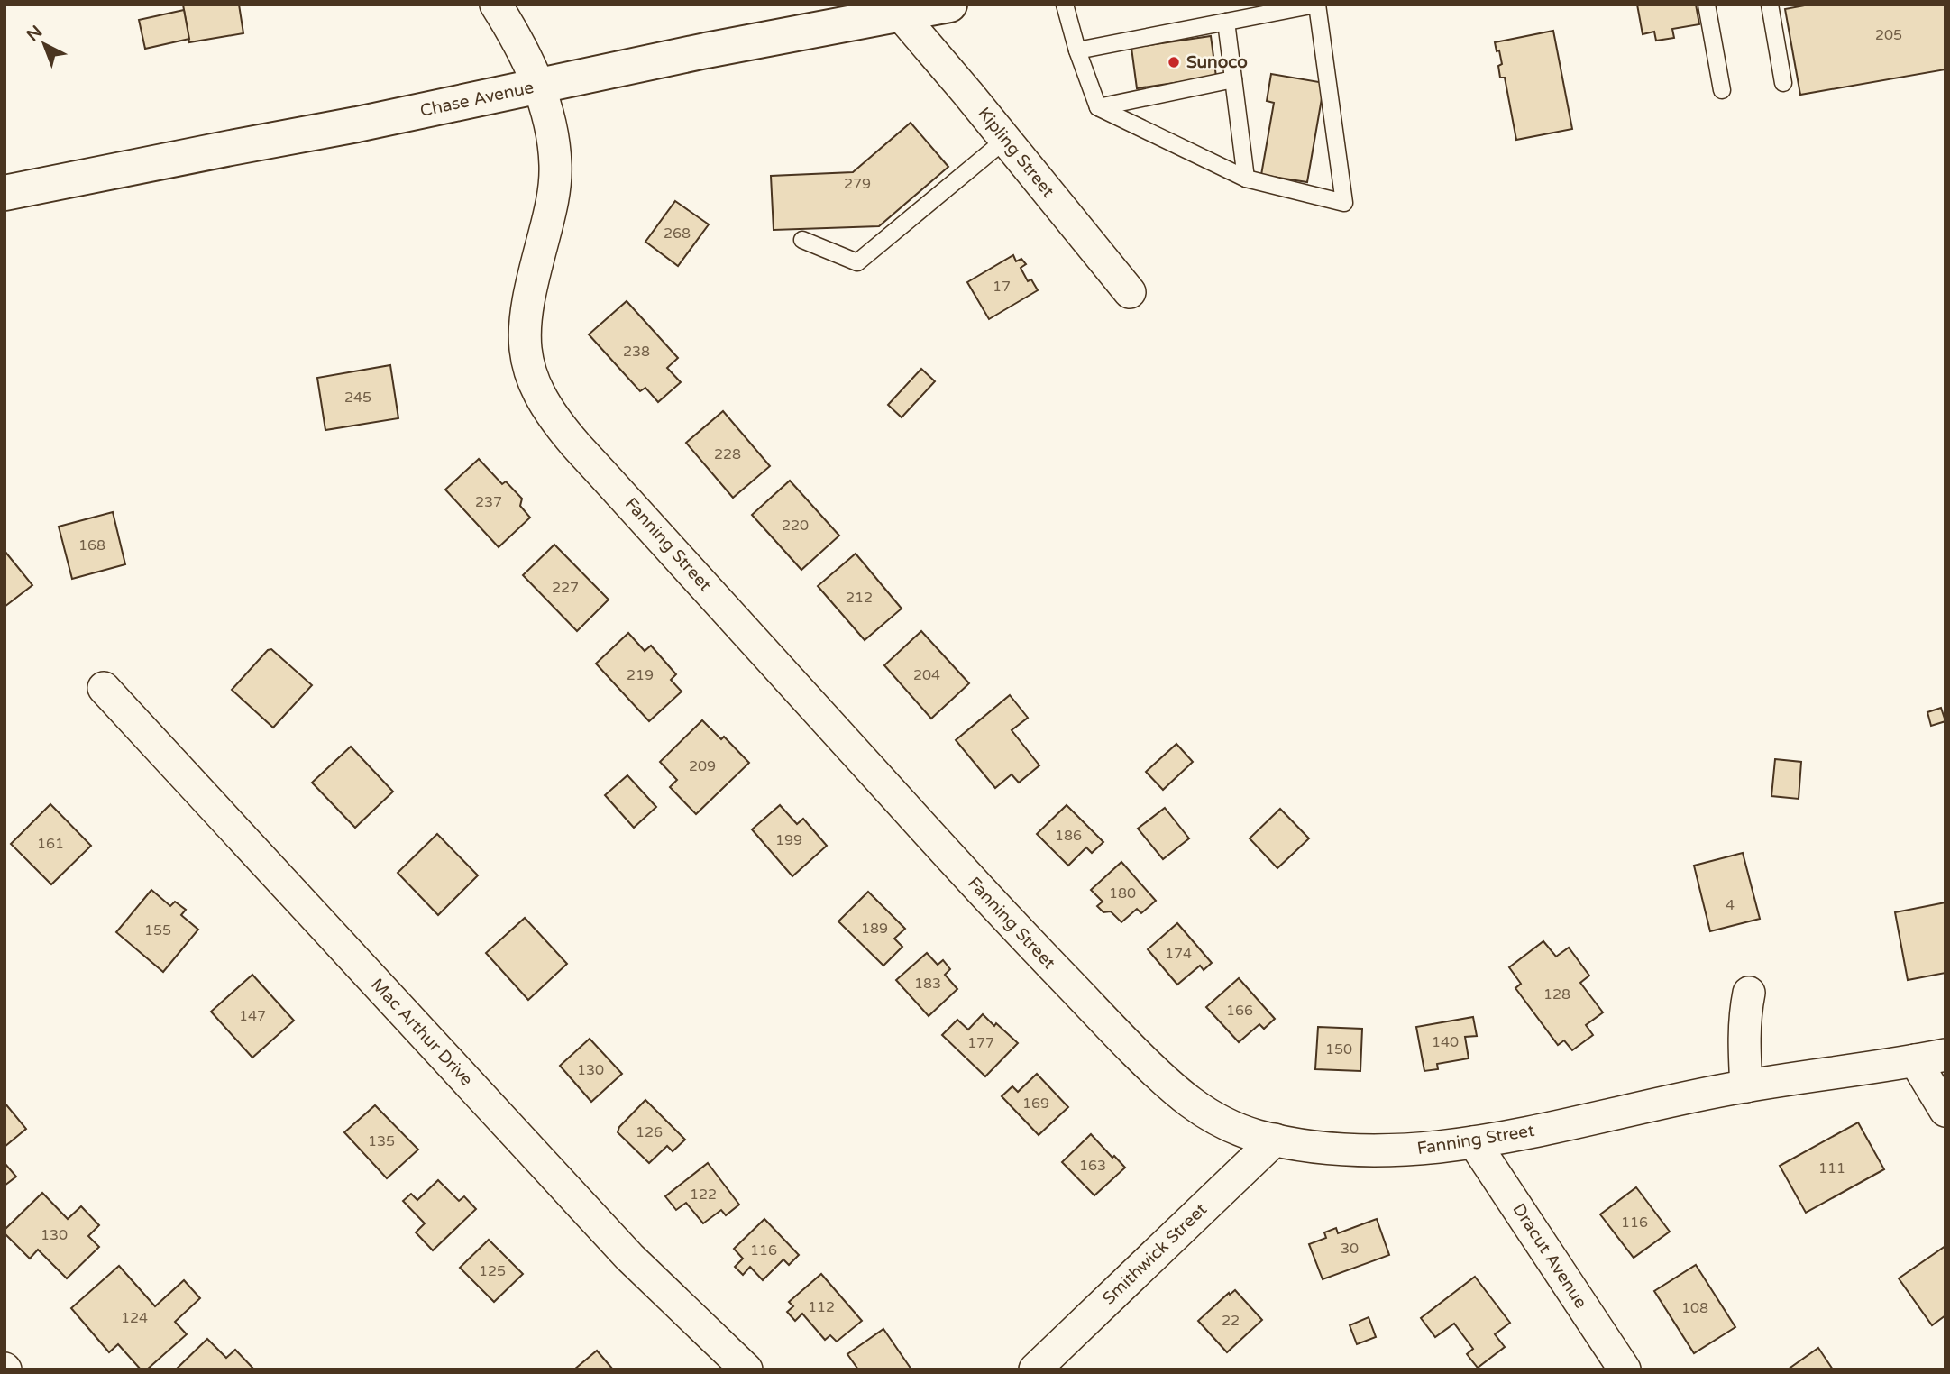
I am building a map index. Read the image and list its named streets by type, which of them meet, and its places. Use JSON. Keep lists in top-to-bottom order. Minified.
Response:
{"streets":{"main road":["Chase Avenue"],"street":["Kipling Street","Fanning Street","Mac Arthur Drive","Smithwick Street","Dracut Avenue"]},"crossings":[["Chase Avenue","Kipling Street"],["Chase Avenue","Fanning Street"],["Fanning Street","Smithwick Street"],["Fanning Street","Dracut Avenue"]],"places":["Sunoco"],"house_numbers":["205","279","268","17","238","245","228","237","220","168","227","212","219","204","209","186","199","161","180","4","189","155","174","183","128","166","147","140","177","150","130","169","126","135","163","111","122","116","130","30","116","125","112","108","124","22"],"north":"top left"}
